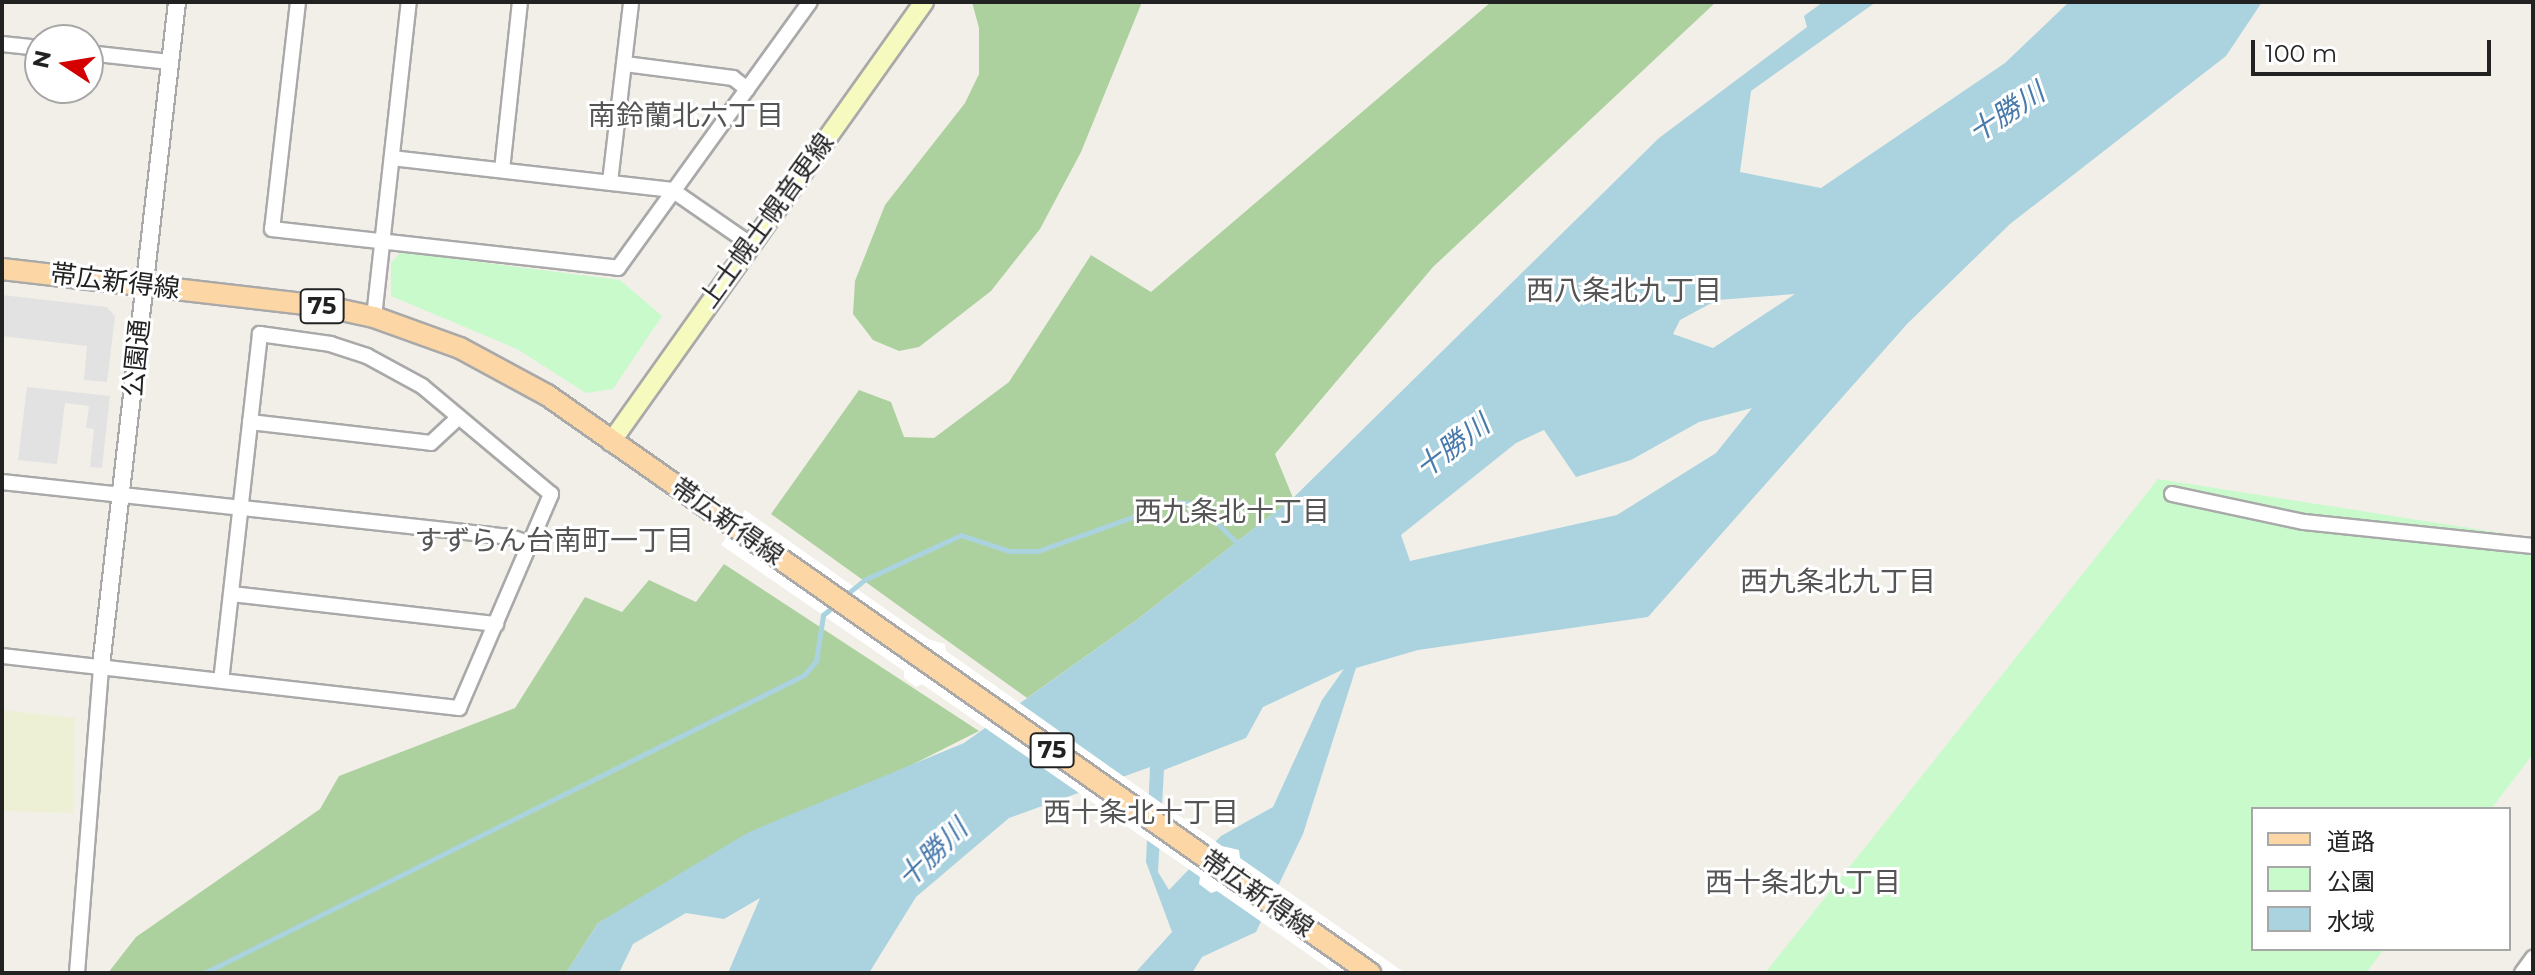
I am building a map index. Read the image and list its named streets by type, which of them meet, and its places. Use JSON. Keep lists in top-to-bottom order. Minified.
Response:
{"streets":{"main road":["上士幌士幌音更線","帯広新得線","75"],"street":["公園通"]},"crossings":[["上士幌士幌音更線","帯広新得線"],["帯広新得線","公園通"]],"districts":["南鈴蘭北六丁目","西八条北九丁目","西九条北十丁目","すずらん台南町一丁目","西九条北九丁目","西十条北十丁目","西十条北九丁目"],"water":["十勝川"],"legend":["道路","公園","水域"],"scale_bar":"100 m","north":"left"}
